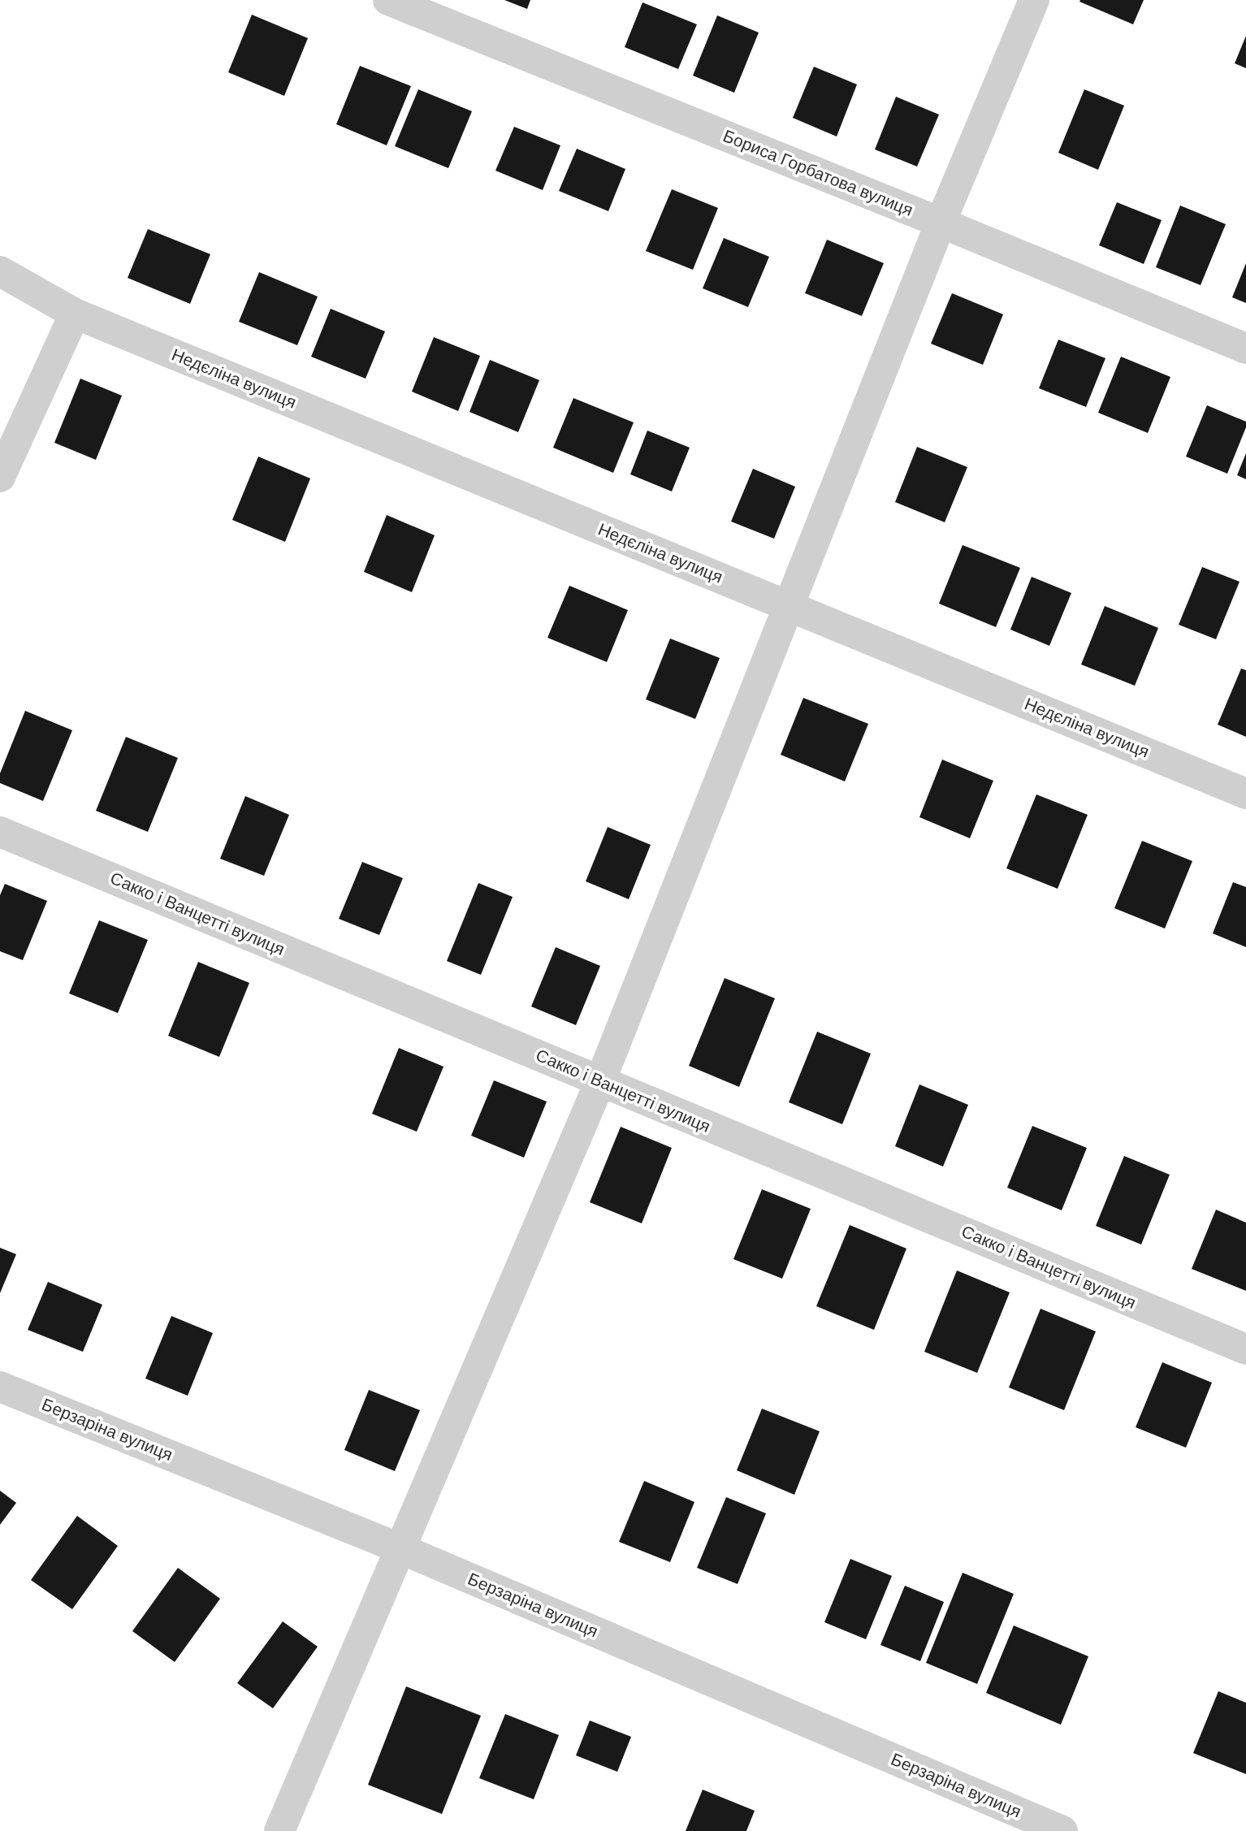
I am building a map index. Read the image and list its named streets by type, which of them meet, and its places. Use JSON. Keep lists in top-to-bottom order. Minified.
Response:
{"streets":{"street":["Бориса Горбатова вулиця","Недєліна вулиця","Сакко і Ванцетті вулиця","Берзаріна вулиця"]}}
